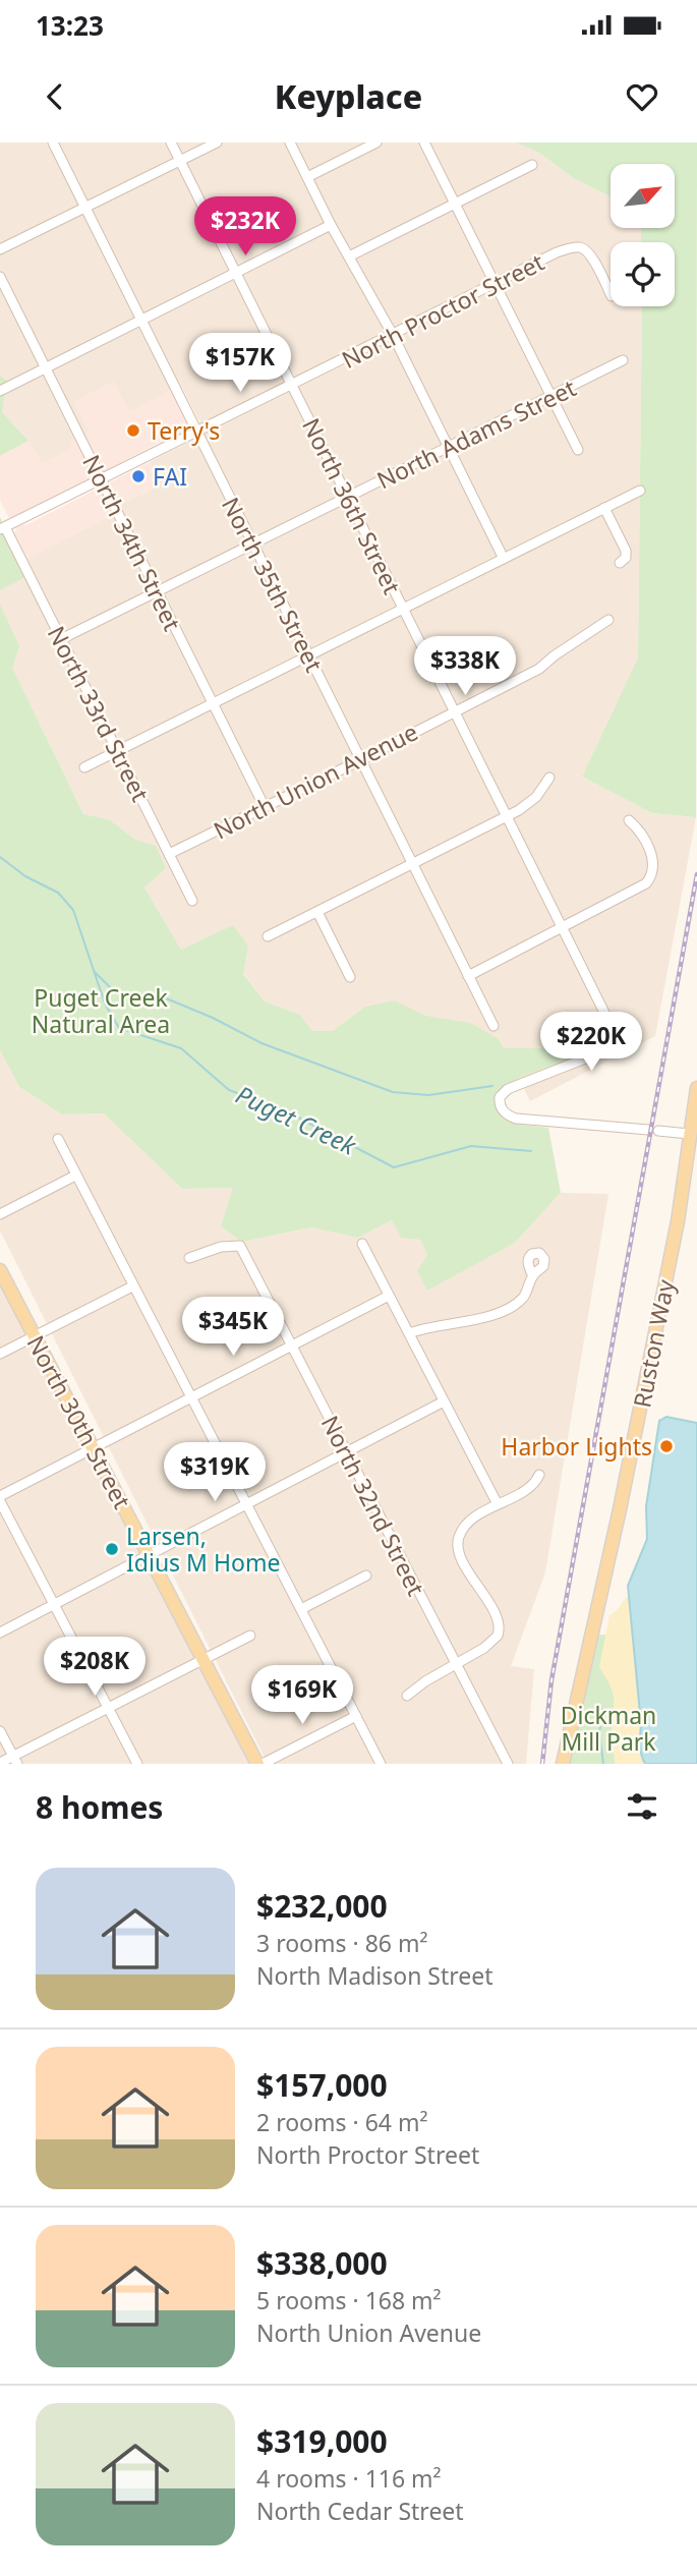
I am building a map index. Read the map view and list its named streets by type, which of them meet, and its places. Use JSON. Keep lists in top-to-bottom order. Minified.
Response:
{"streets":{"main road":["Ruston Way","North 30th Street"],"street":["North Proctor Street","North Adams Street","North 36th Street","North 34th Street","North 35th Street","North 33rd Street","North Union Avenue","North 32nd Street"]},"crossings":[["North Proctor Street","North 36th Street"],["North Proctor Street","North 34th Street"],["North Proctor Street","North 35th Street"],["North Proctor Street","North 33rd Street"],["North Adams Street","North 36th Street"],["North Adams Street","North 34th Street"],["North Adams Street","North 35th Street"],["North Adams Street","North 33rd Street"],["North 36th Street","North Union Avenue"],["North 36th Street","Ruston Way"],["North 34th Street","North Union Avenue"],["North 35th Street","North Union Avenue"],["North 33rd Street","North Union Avenue"]],"water":["Puget Creek"],"parks":["Puget Creek Natural Area","Dickman Mill Park"],"places":["Terry's","FAI","Harbor Lights","Larsen, Idius M Home"],"north":"top right","page":{"status":"13:23","header":"Keyplace","price":["$232K","$157K","$338K","$220K","$345K","$319K","$208K","$169K"],"heading":"8 homes","list":[{"name":"$232,000","note":"3 rooms · 86 m² · North Madison Street"},{"name":"$157,000","note":"2 rooms · 64 m² · North Proctor Street"},{"name":"$338,000","note":"5 rooms · 168 m² · North Union Avenue"},{"name":"$319,000","note":"4 rooms · 116 m² · North Cedar Street"}]}}
